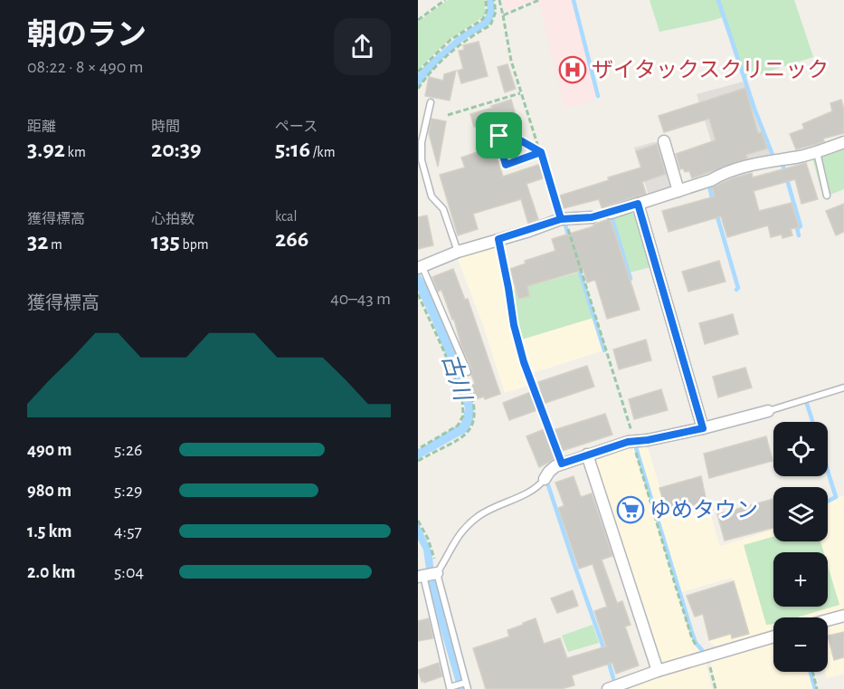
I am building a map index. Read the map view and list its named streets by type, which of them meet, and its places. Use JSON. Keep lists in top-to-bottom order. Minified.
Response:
{"water":["古川"],"places":{"hospital":["ザイタックスクリニック"],"supermarket":["ゆめタウン"]},"page":{"heading":["朝のラン","08:22 · 8 × 490 m"],"stats":[["距離","3.92 km"],["時間","20:39"],["ペース","5:16 /km"],["獲得標高","32 m"],["心拍数","135 bpm"],["kcal","266"]],"chart":["獲得標高","40–43 m"],"map_buttons":["+","−"],"list":[{"name":"490 m","note":"5:26"},{"name":"980 m","note":"5:29"},{"name":"1.5 km","note":"4:57"},{"name":"2.0 km","note":"5:04"}]}}
